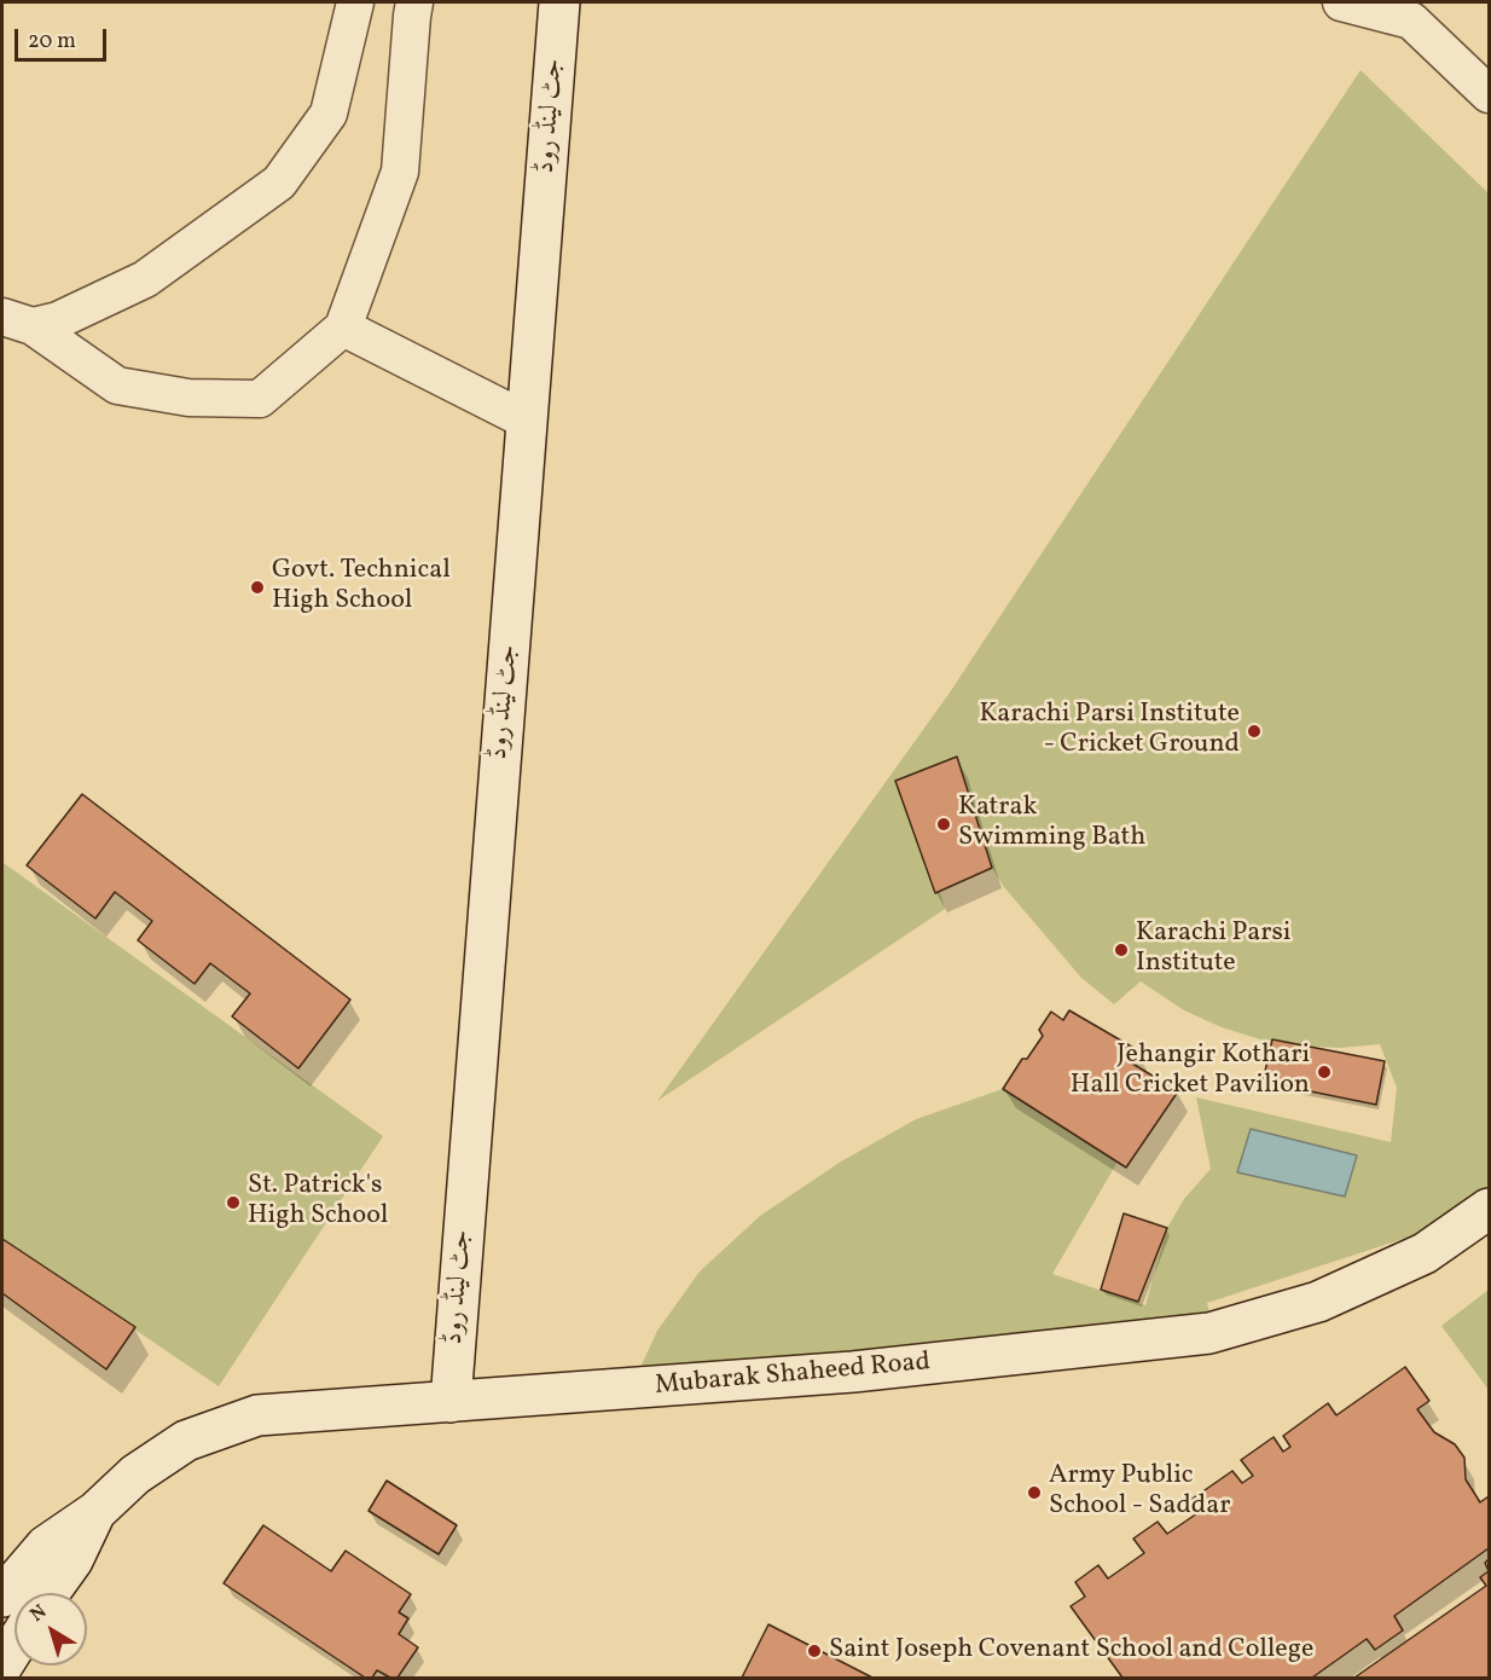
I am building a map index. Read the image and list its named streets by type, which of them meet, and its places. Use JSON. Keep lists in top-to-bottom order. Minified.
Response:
{"streets":{"street":["جٹ لینڈ روڈ","Mubarak Shaheed Road"]},"crossings":[["جٹ لینڈ روڈ","Mubarak Shaheed Road"]],"places":["Govt. Technical High School","Karachi Parsi Institute - Cricket Ground","Katrak Swimming Bath","Karachi Parsi Institute","Jehangir Kothari Hall Cricket Pavilion","St. Patrick's High School","Army Public School - Saddar","Saint Joseph Covenant School and College"],"scale_bar":"20 m","north":"top left"}
